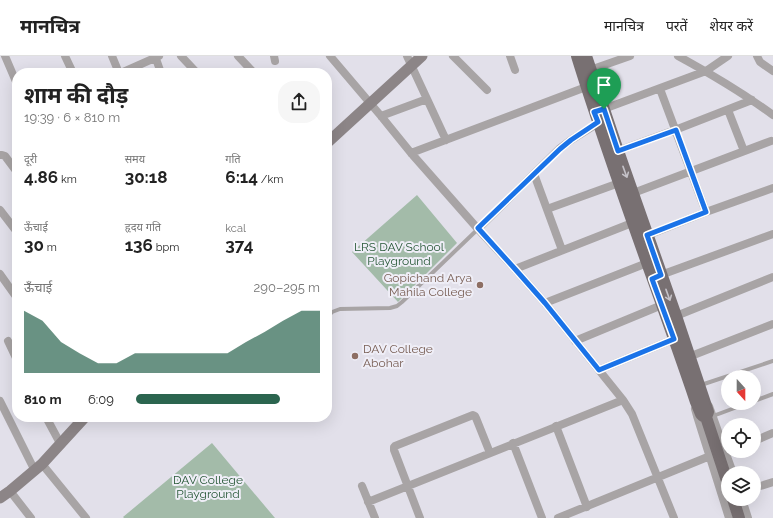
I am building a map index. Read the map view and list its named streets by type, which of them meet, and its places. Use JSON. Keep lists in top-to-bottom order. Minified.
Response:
{"parks":["LRS DAV School Playground","DAV College Playground"],"places":["Gopichand Arya Mahila College","DAV College Abohar"],"north":"bottom","page":{"header":"मानचित्र","nav":["मानचित्र","परतें","शेयर करें"],"heading":["शाम की दौड़","19:39 · 6 × 810 m"],"stats":[["दूरी","4.86 km"],["समय","30:18"],["गति","6:14 /km"],["ऊँचाई","30 m"],["हृदय गति","136 bpm"],["kcal","374"]],"chart":["ऊँचाई","290–295 m"],"list":[{"name":"810 m","note":"6:09"}]}}
